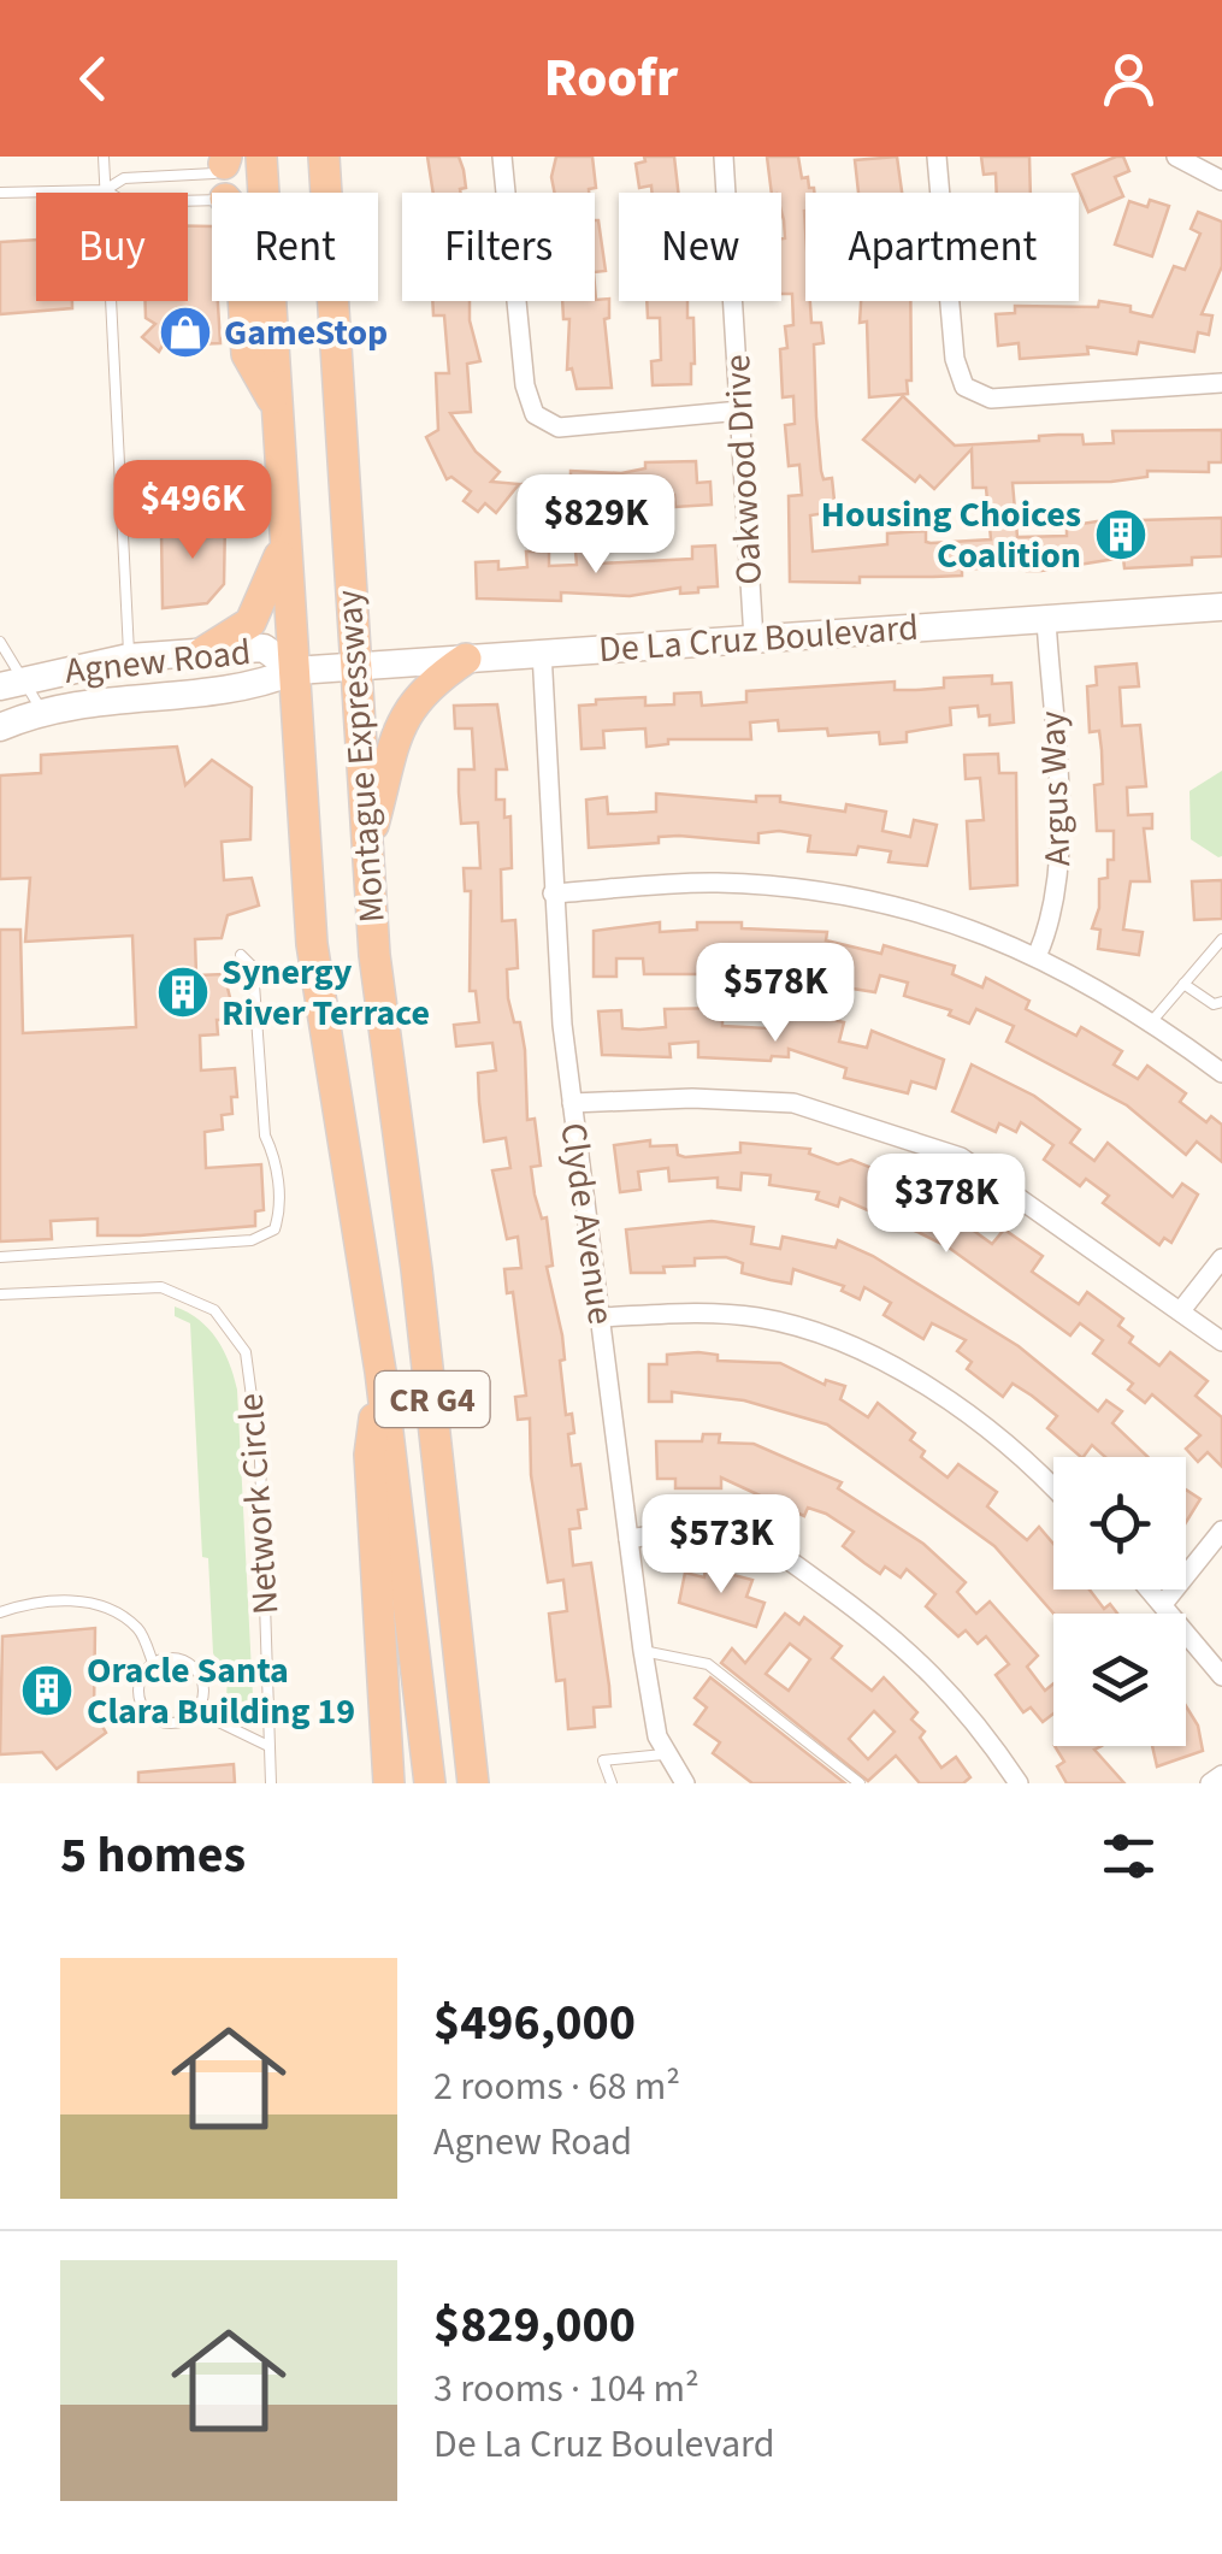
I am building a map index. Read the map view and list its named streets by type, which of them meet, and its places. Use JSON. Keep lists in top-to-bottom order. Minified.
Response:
{"streets":{"highway":["Montague Expressway","CR G4"],"main road":["De La Cruz Boulevard","Agnew Road"],"street":["Oakwood Drive","Argus Way","Clyde Avenue"],"lane":["Network Circle"]},"crossings":[["Oakwood Drive","De La Cruz Boulevard"],["De La Cruz Boulevard","Agnew Road"],["De La Cruz Boulevard","Montague Expressway"],["De La Cruz Boulevard","Argus Way"],["De La Cruz Boulevard","Clyde Avenue"],["Agnew Road","Montague Expressway"]],"places":{"shop":["GameStop"],"building":["Housing Choices Coalition","Synergy River Terrace","Oracle Santa Clara Building 19"]},"page":{"header":"Roofr","chip":["Buy","Rent","Filters","New","Apartment"],"price":["$496K","$829K","$578K","$378K","$573K"],"heading":"5 homes","list":[{"name":"$496,000","note":"2 rooms · 68 m² · Agnew Road"},{"name":"$829,000","note":"3 rooms · 104 m² · De La Cruz Boulevard"}]}}
